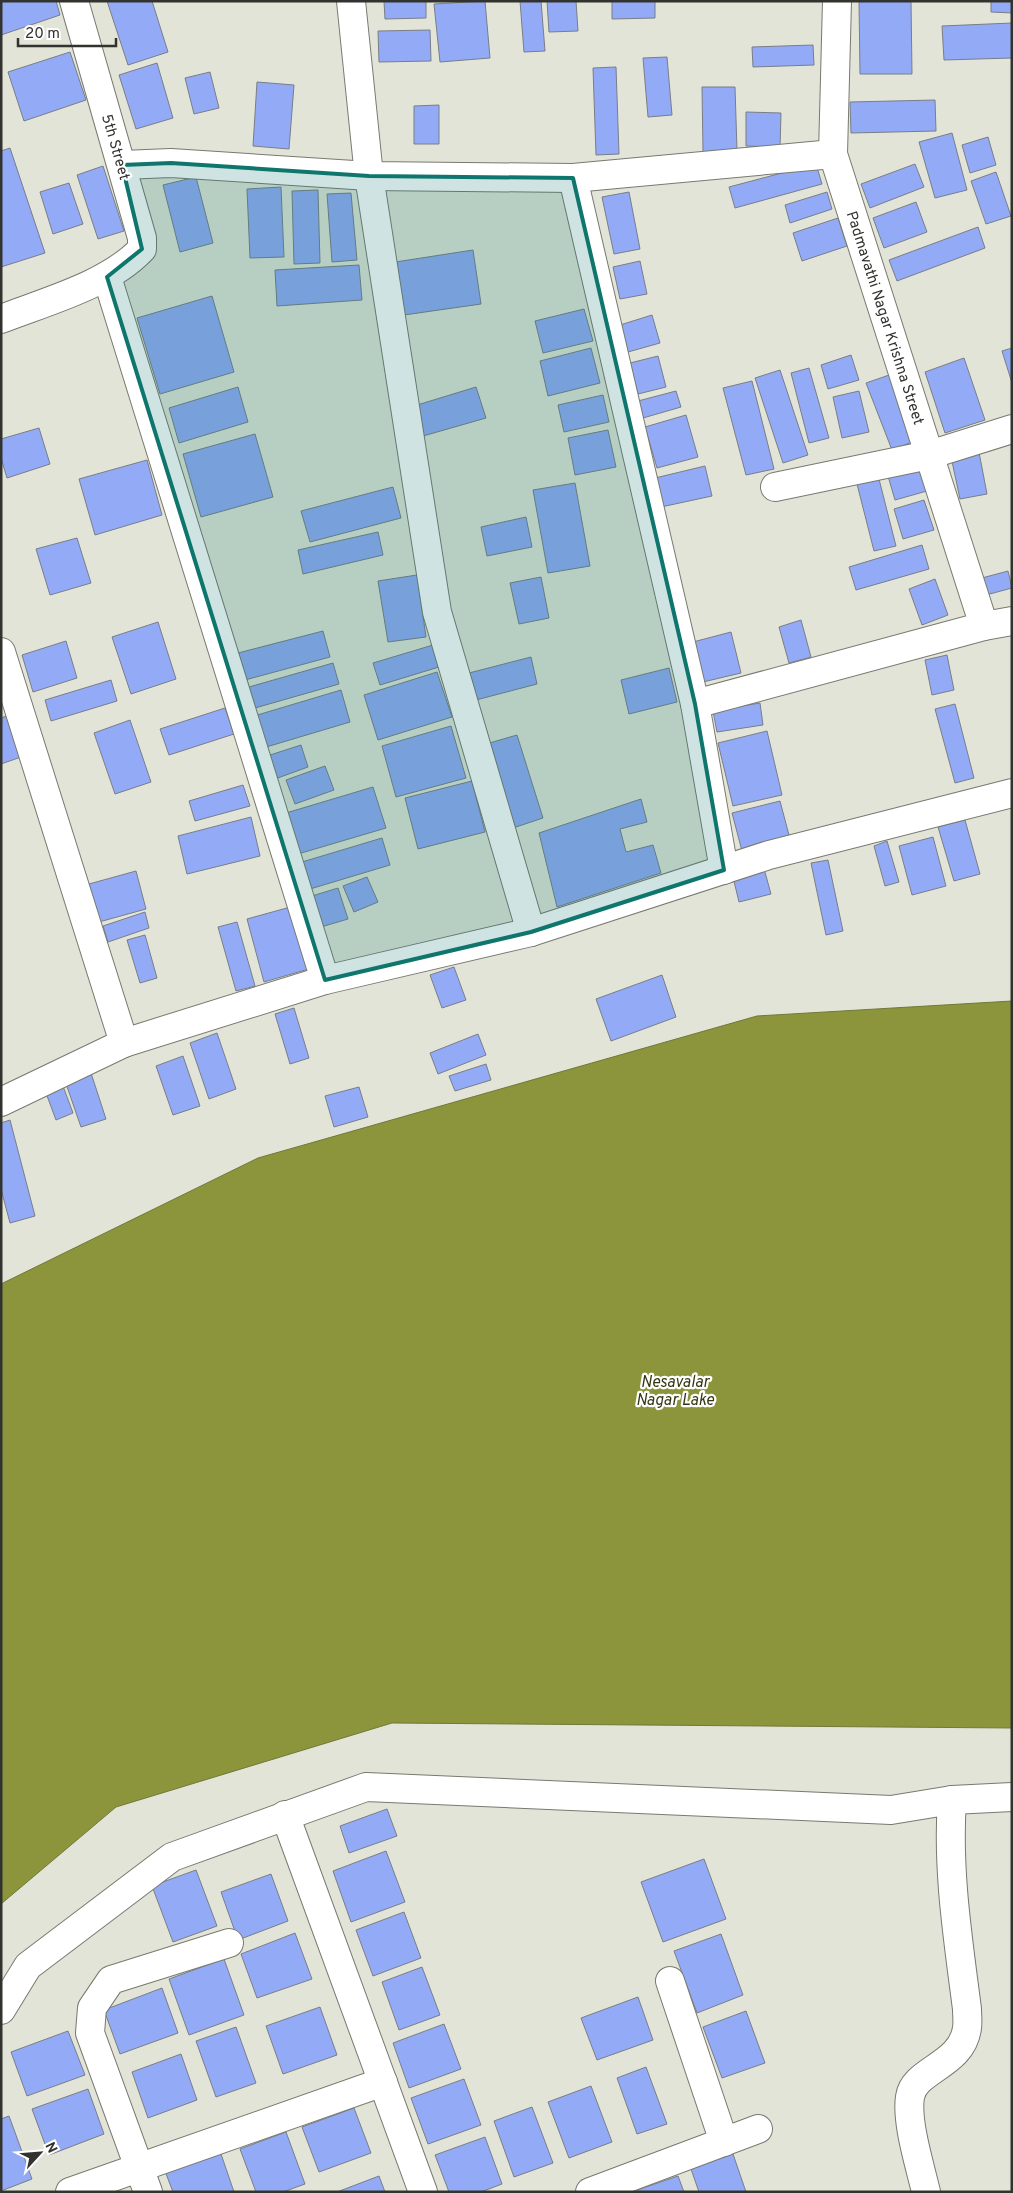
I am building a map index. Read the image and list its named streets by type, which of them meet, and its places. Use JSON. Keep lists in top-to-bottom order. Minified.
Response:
{"streets":{"street":["5th Street","Padmavathi Nagar Krishna Street"]},"water":["Nesavalar Nagar Lake"],"scale_bar":"20 m","north":"top right"}
